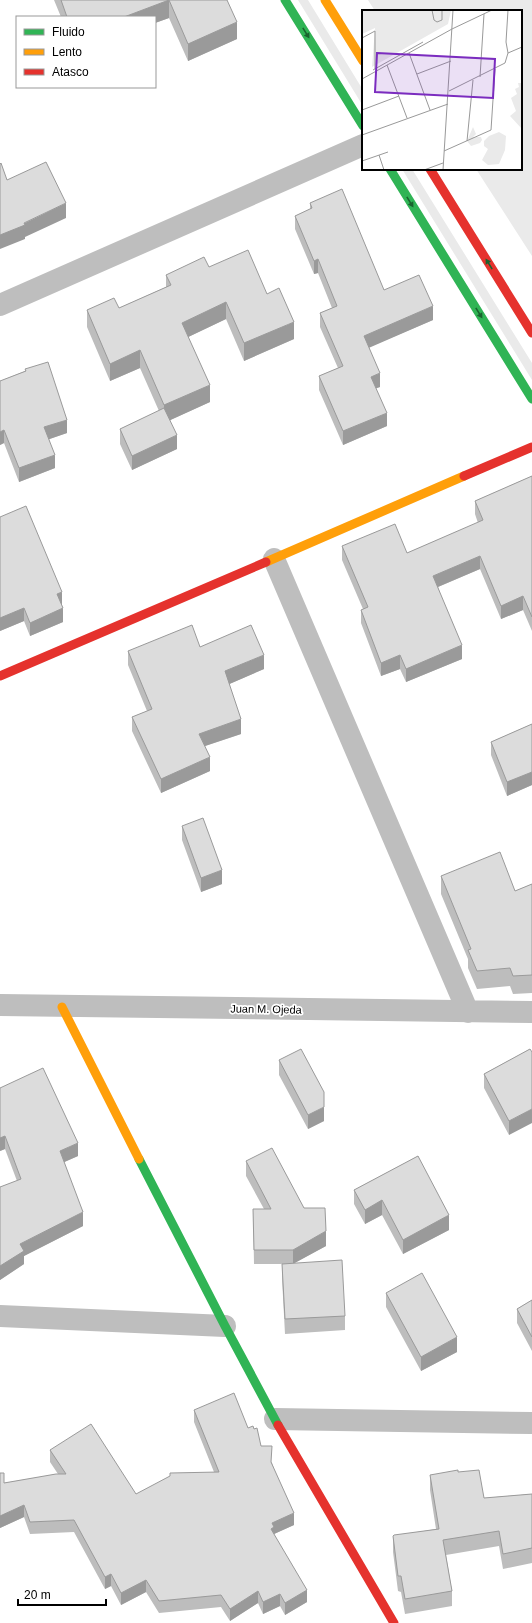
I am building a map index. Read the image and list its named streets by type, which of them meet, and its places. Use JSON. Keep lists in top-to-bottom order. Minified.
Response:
{"streets":{"street":["Juan M. Ojeda"]},"legend":["Fluido","Lento","Atasco"],"scale_bar":"20 m"}
